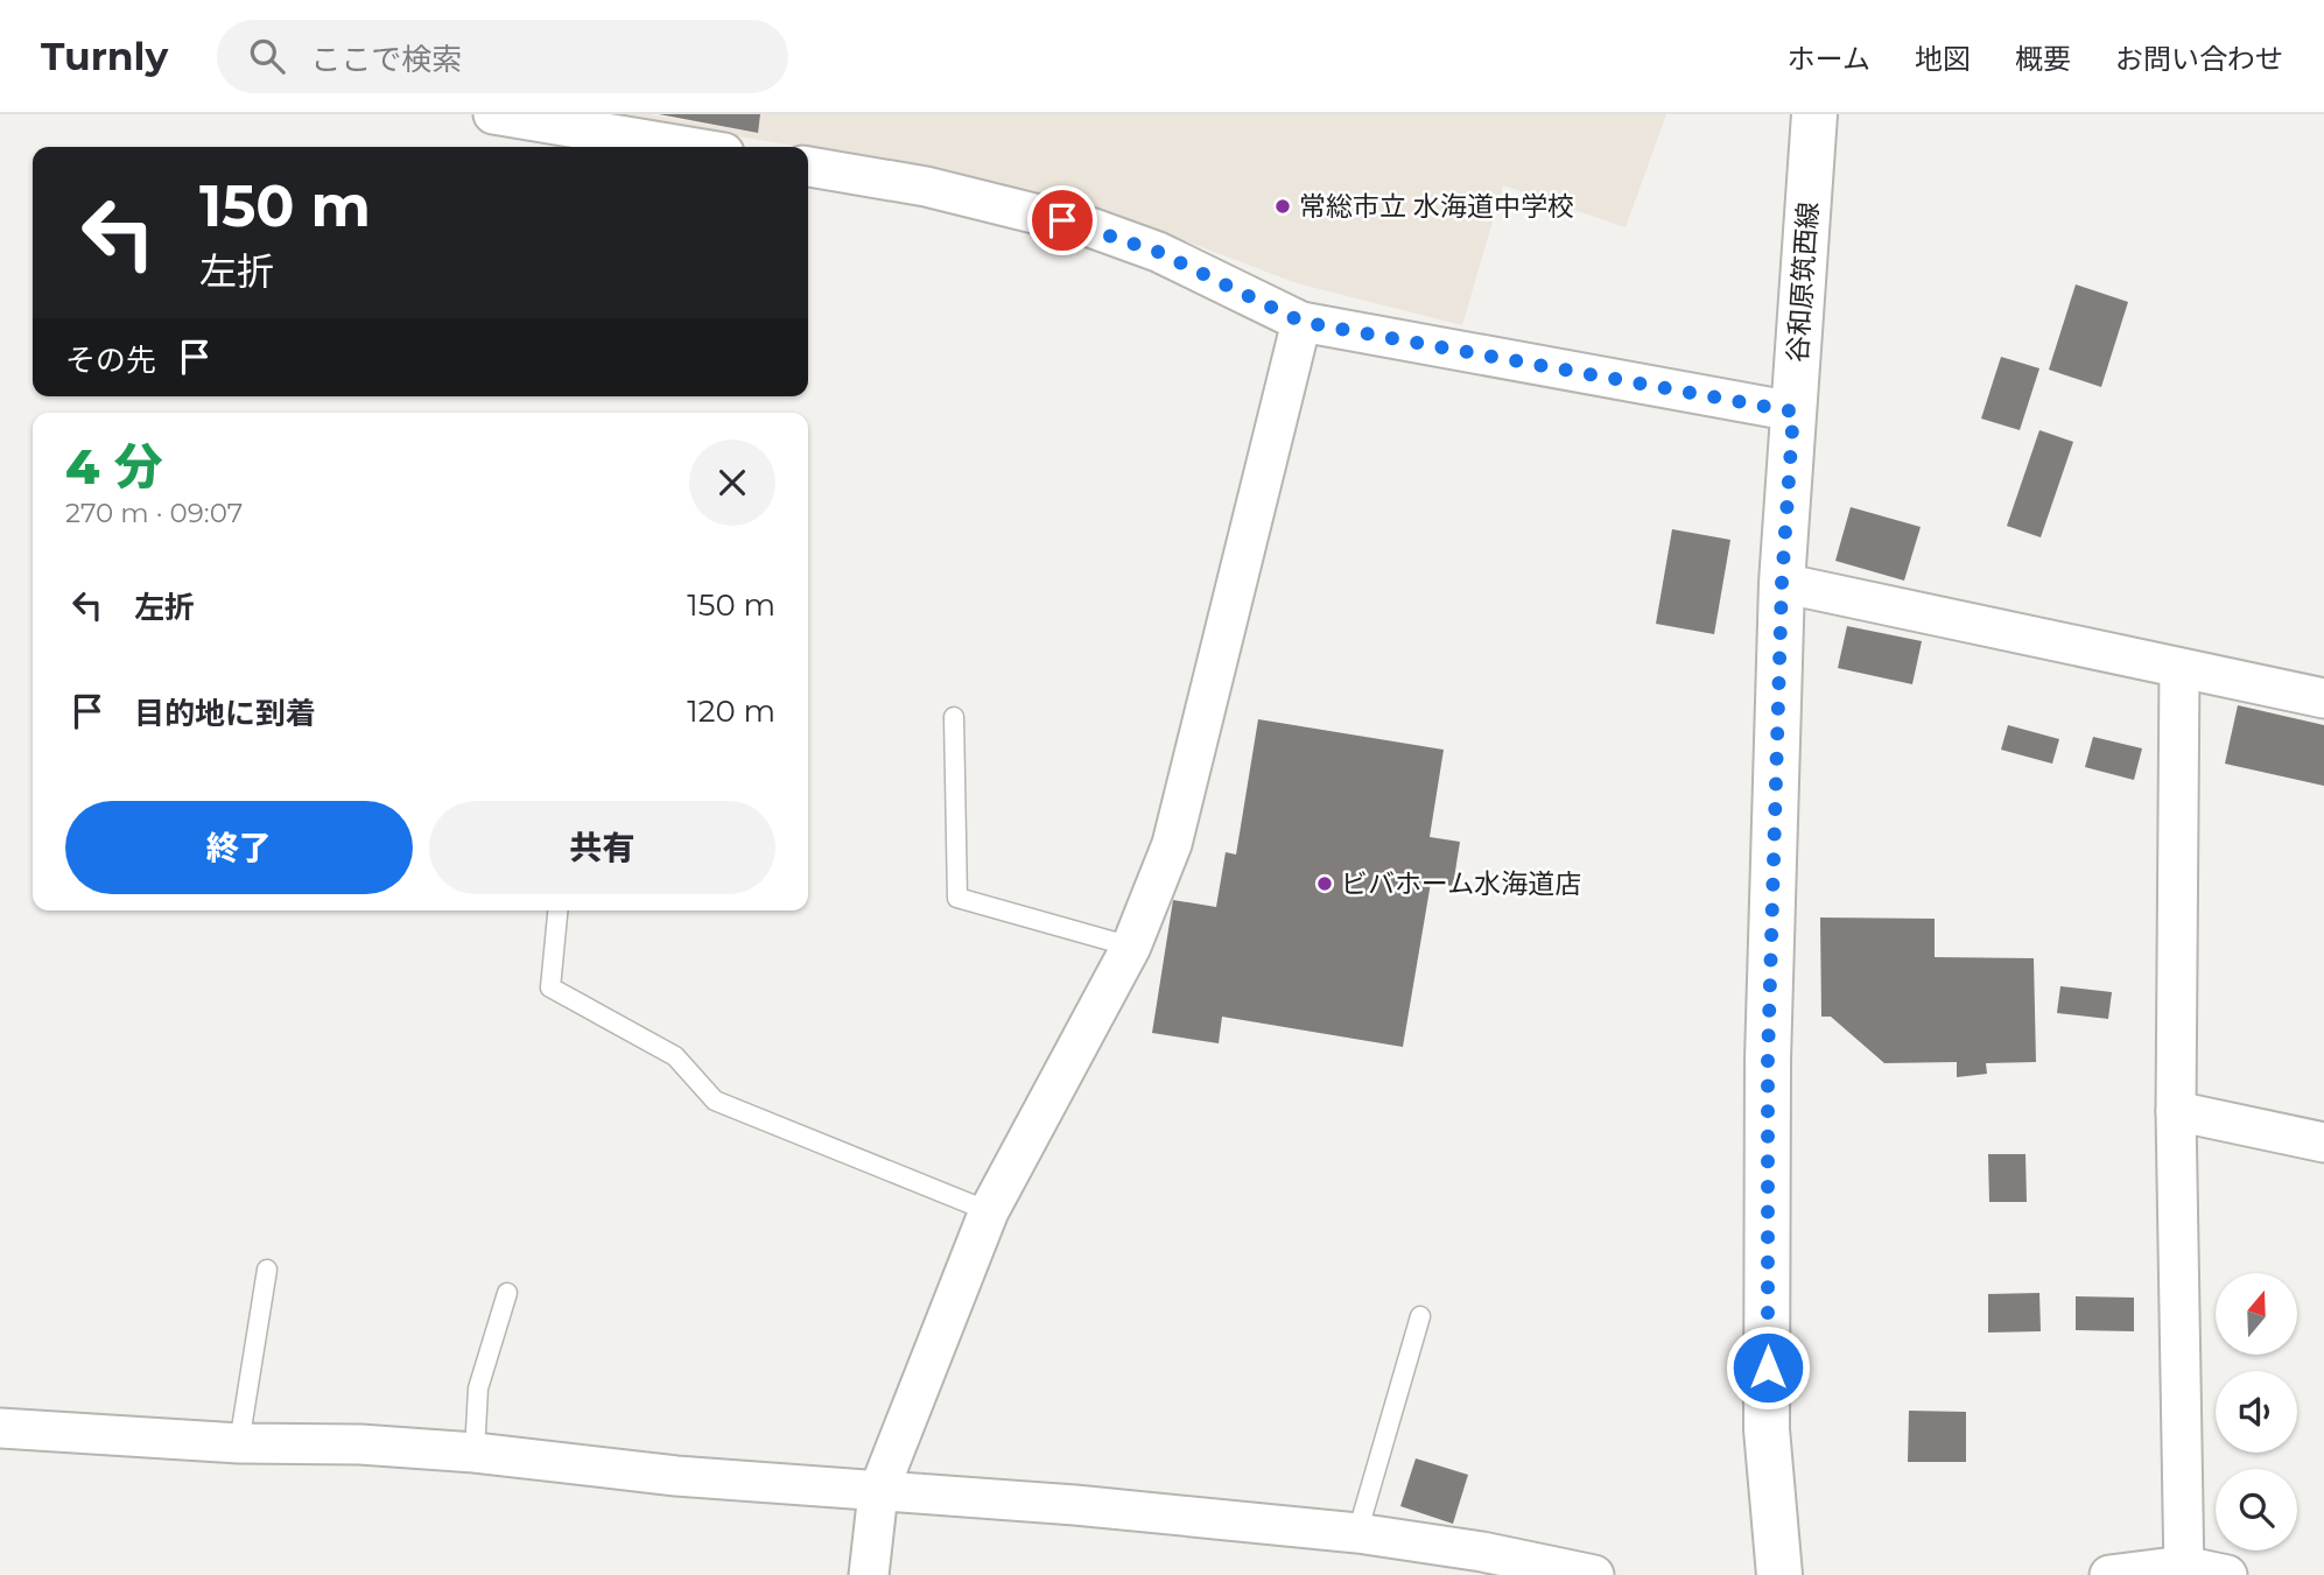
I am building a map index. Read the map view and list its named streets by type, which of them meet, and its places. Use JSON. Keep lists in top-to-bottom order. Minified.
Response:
{"streets":{"main road":["谷和原筑西線"]},"places":["常総市立 水海道中学校","ビバホーム水海道店"],"north":"top","page":{"header":"Turnly","search":"ここで検索","nav":["ホーム","地図","概要","お問い合わせ"],"turn":["150 m","左折"],"then":"その先","heading":["4 分","270 m · 09:07"],"list":[{"name":"左折","value":"150 m"},{"name":"目的地に到着","value":"120 m"}],"buttons":["終了","共有"]}}
